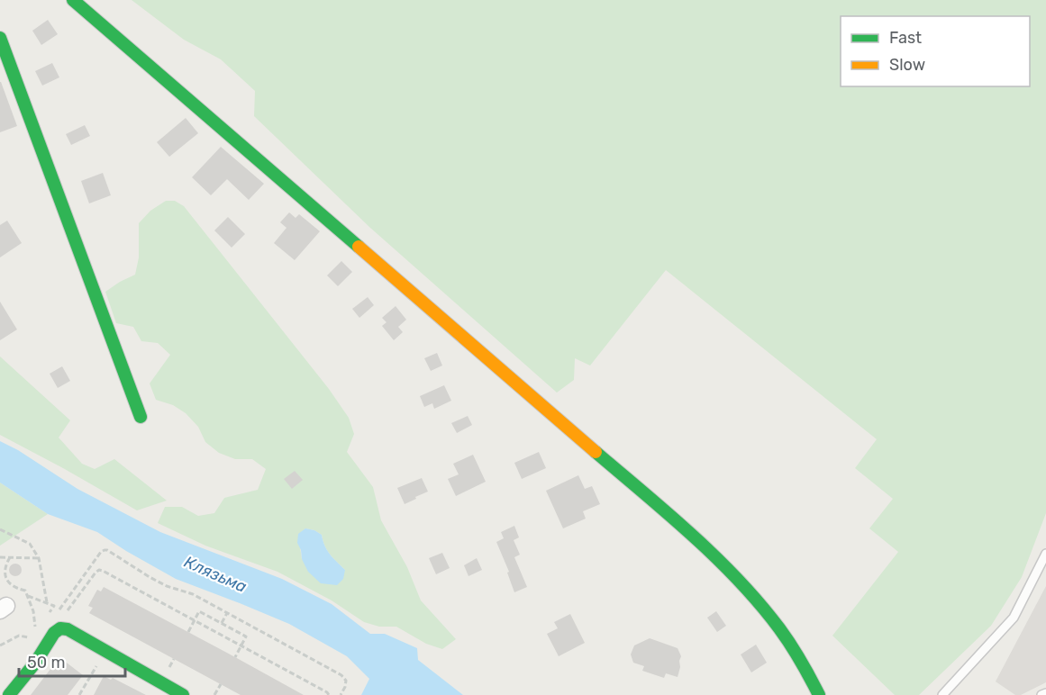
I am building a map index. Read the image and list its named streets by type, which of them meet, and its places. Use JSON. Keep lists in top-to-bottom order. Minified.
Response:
{"water":["Клязьма"],"legend":["Fast","Slow"],"scale_bar":"50 m"}
